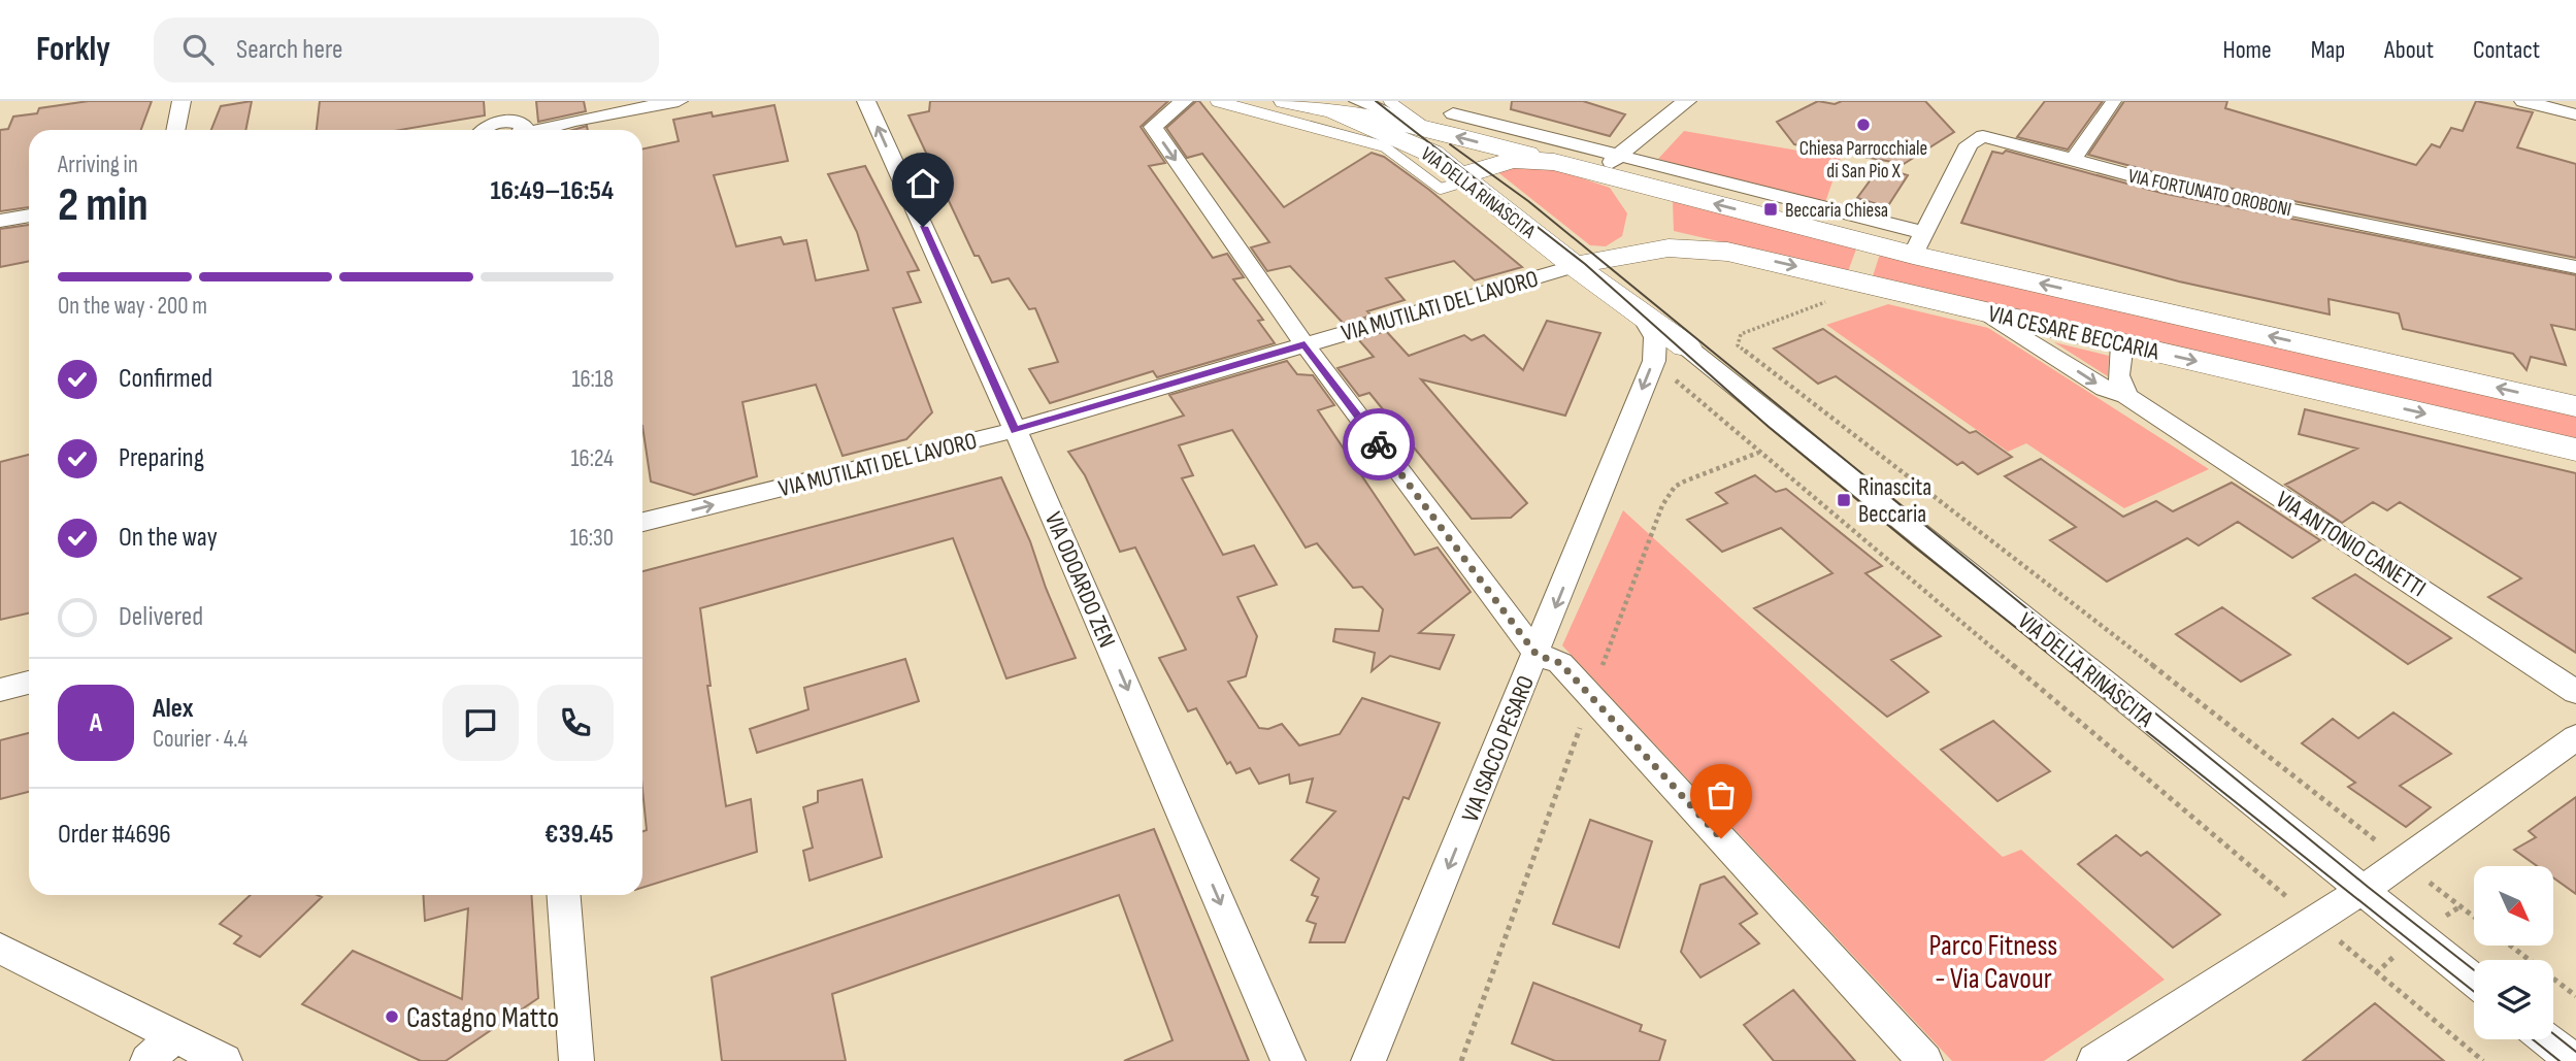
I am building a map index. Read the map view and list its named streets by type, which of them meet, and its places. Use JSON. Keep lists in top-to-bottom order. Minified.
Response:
{"streets":{"street":["VIA DELLA RINASCITA","VIA FORTUNATO OROBONI","VIA MUTILATI DEL LAVORO","VIA CESARE BECCARIA","VIA ANTONIO CANETTI","VIA ODOARDO ZEN","VIA ISACCO PESARO"]},"crossings":[["VIA DELLA RINASCITA","VIA MUTILATI DEL LAVORO"],["VIA DELLA RINASCITA","VIA CESARE BECCARIA"],["VIA DELLA RINASCITA","VIA ISACCO PESARO"],["VIA FORTUNATO OROBONI","VIA CESARE BECCARIA"],["VIA MUTILATI DEL LAVORO","VIA CESARE BECCARIA"],["VIA MUTILATI DEL LAVORO","VIA ODOARDO ZEN"],["VIA CESARE BECCARIA","VIA ANTONIO CANETTI"]],"one_way":["VIA MUTILATI DEL LAVORO","VIA ISACCO PESARO"],"parks":["Parco Fitness - Via Cavour"],"places":{"other":["Chiesa Parrocchiale di San Pio X","Castagno Matto"],"transit":["Beccaria Chiesa","Rinascita Beccaria"]},"north":"bottom right","page":{"header":"Forkly","search":"Search here","nav":["Home","Map","About","Contact"],"heading":["2 min","Arriving in","16:49–16:54"],"panel":["Alex","Courier · 4.4","Order #4696","€39.45"],"bar":"On the way · 200 m","list":[["Confirmed","16:18"],["Preparing","16:24"],["On the way","16:30"],"Delivered"],"round":"A"}}
